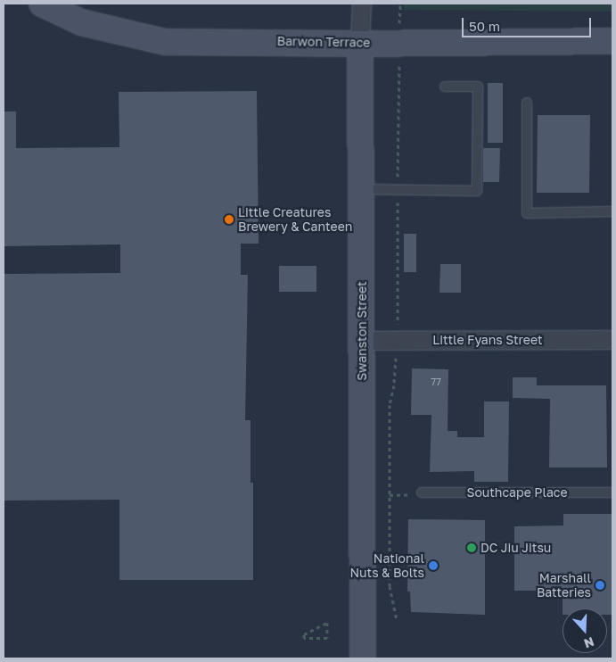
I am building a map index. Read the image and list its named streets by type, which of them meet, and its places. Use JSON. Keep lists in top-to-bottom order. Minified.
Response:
{"streets":{"street":["Barwon Terrace","Swanston Street","Little Fyans Street"],"lane":["Southcape Place"]},"crossings":[["Barwon Terrace","Swanston Street"],["Swanston Street","Little Fyans Street"]],"places":["Little Creatures Brewery & Canteen","DC Jiu Jitsu","National Nuts & Bolts","Marshall Batteries"],"house_numbers":["77"],"scale_bar":"50 m","north":"bottom"}
